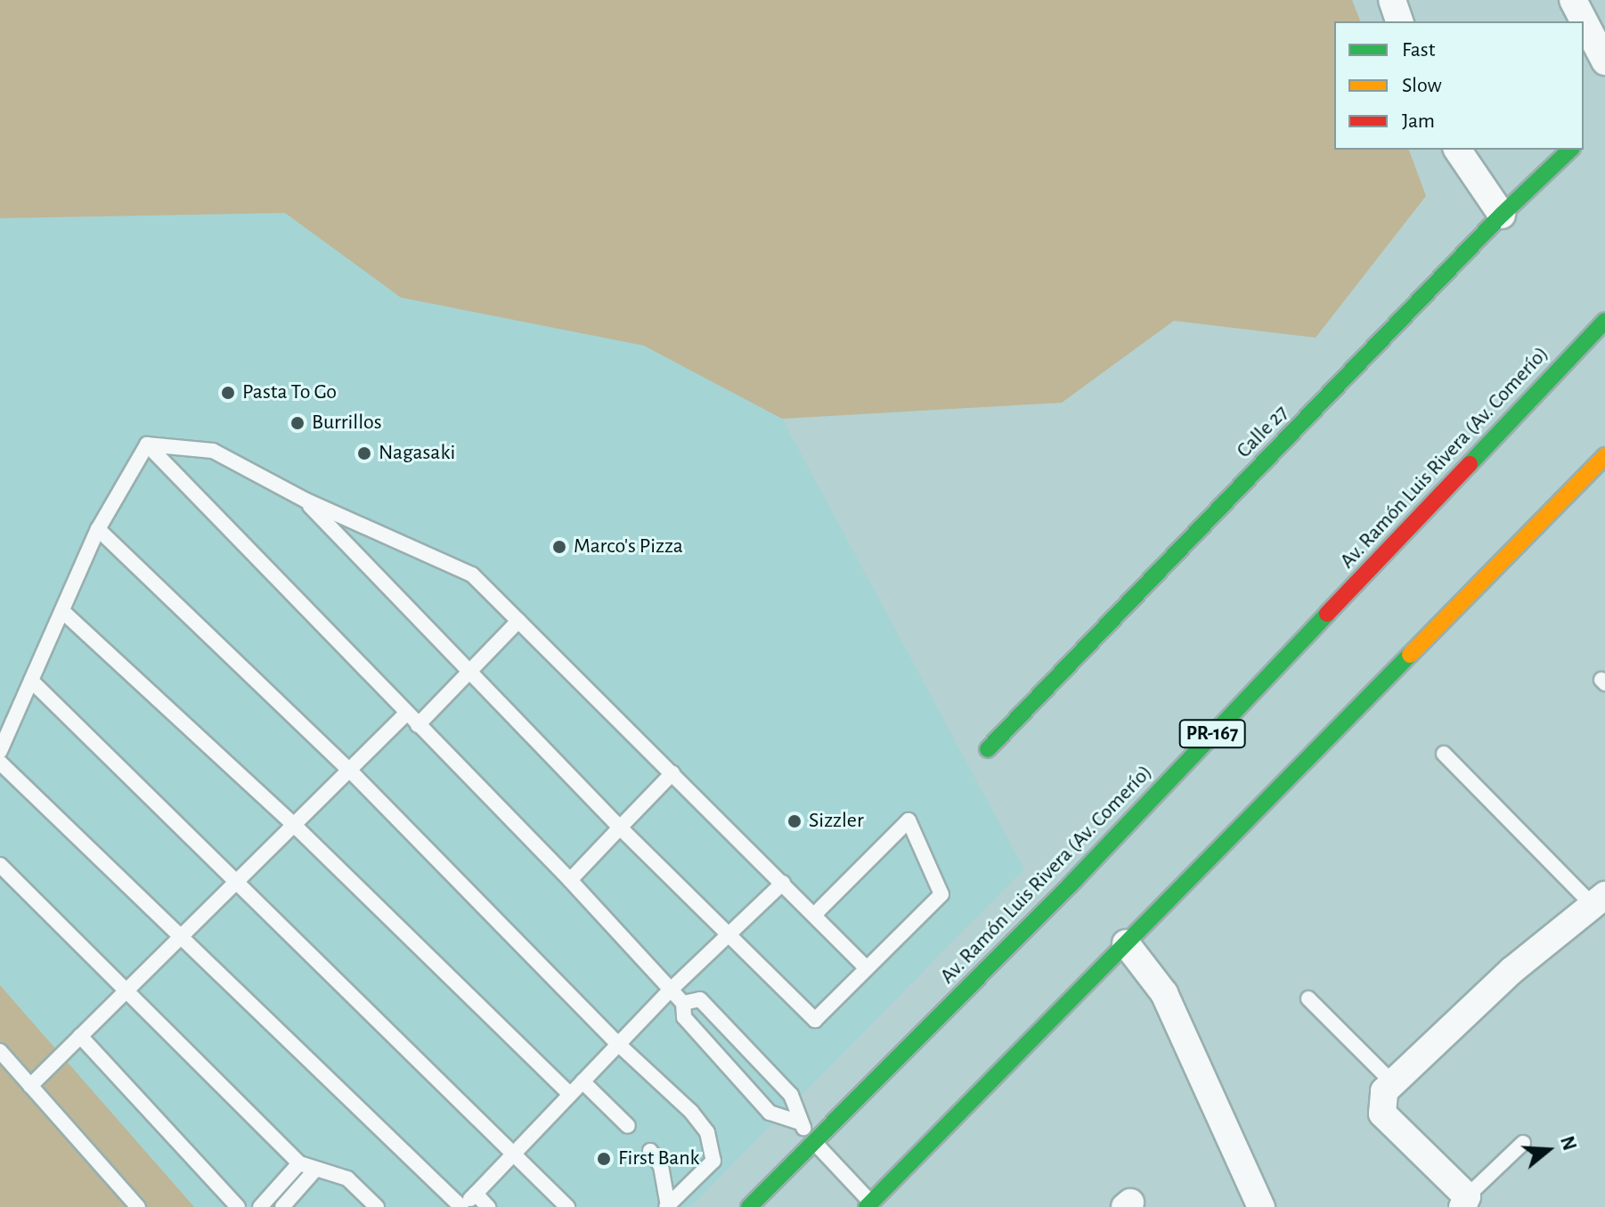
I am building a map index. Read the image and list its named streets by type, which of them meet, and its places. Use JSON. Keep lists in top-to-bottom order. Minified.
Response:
{"streets":{"main road":["Calle 27","Av. Ramón Luis Rivera (Av. Comerío)","PR-167"]},"places":["Pasta To Go","Burrillos","Nagasaki","Marco's Pizza","Sizzler","First Bank"],"legend":["Fast","Slow","Jam"],"north":"right"}
